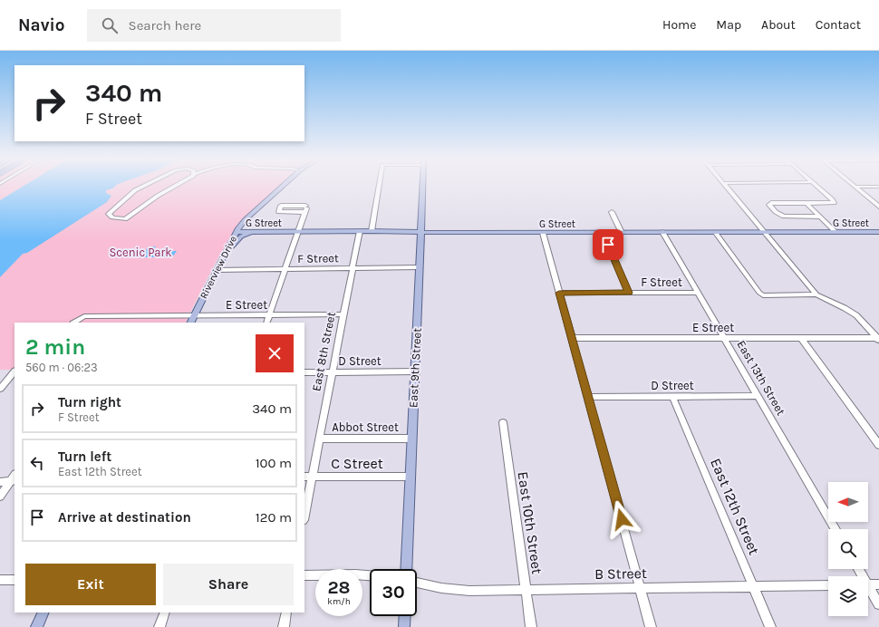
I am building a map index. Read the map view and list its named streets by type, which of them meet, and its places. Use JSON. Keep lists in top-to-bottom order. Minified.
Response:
{"streets":{"main road":["G Street","Riverview Drive","East 9th Street"],"street":["F Street","E Street","East 8th Street","D Street","East 13th Street","Abbot Street","C Street","East 12th Street","East 10th Street","B Street"]},"crossings":[["G Street","Riverview Drive"],["G Street","East 8th Street"],["G Street","East 9th Street"],["G Street","East 13th Street"],["F Street","Riverview Drive"],["F Street","East 8th Street"],["F Street","East 9th Street"],["F Street","East 13th Street"],["Riverview Drive","E Street"],["E Street","East 8th Street"],["E Street","East 13th Street"],["East 8th Street","D Street"],["East 8th Street","Abbot Street"],["East 8th Street","C Street"],["D Street","East 9th Street"],["D Street","East 13th Street"],["D Street","East 12th Street"],["East 9th Street","Abbot Street"],["East 9th Street","C Street"],["East 12th Street","B Street"],["East 10th Street","B Street"]],"parks":["Scenic Park"],"north":"left","page":{"header":"Navio","search":"Search here","nav":["Home","Map","About","Contact"],"turn":["340 m","F Street"],"heading":["2 min","560 m · 06:23"],"list":[{"name":"Turn right","note":"F Street","value":"340 m"},{"name":"Turn left","note":"East 12th Street","value":"100 m"},{"name":"Arrive at destination","value":"120 m"}],"buttons":["Exit","Share"],"speed":"28 km/h","limit":"30"}}
